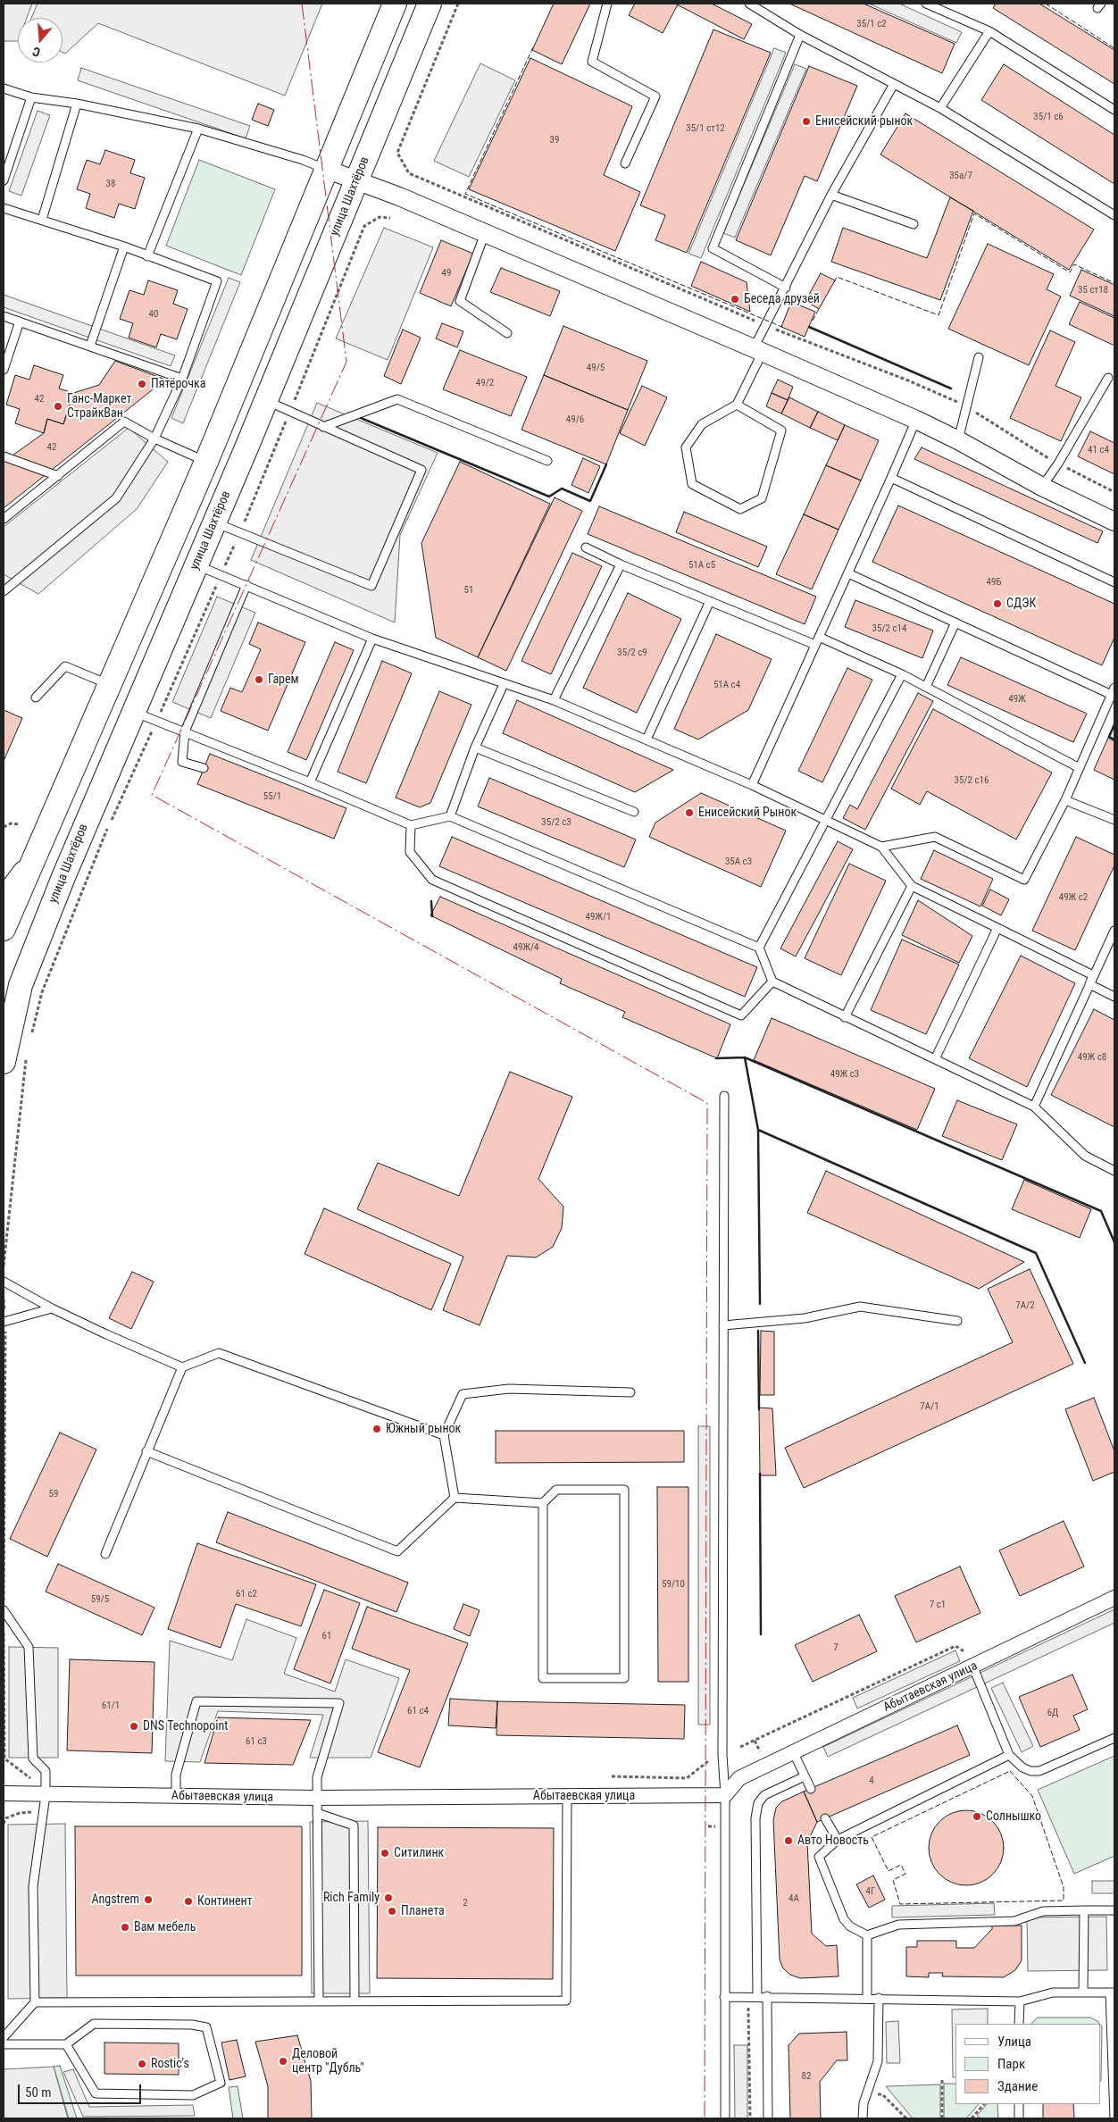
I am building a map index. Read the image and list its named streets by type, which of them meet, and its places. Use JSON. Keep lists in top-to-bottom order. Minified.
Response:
{"streets":{"main road":["улица Шахтёров"],"street":["Абытаевская улица"]},"places":["Енисейский рынок","Беседа друзей","Пятёрочка","Ганс-Маркет СтрайкВан","СДЭК","Гарем","Енисейский Рынок","Южный рынок","DNS Technopoint","Солнышко","Авто Новость","Ситилинк","Rich Family","Angstrem","Континент","Планета","Вам мебель","Деловой центр \"Дубль\"","Rostic's"],"house_numbers":["35/1 с2","35/1 с6","35/1 ст12","39","35а/7","38","49","35 ст18","40","49/5","49/2","42","49/6","42","41 с4","51А с5","49Б","51","35/2 с14","35/2 с9","51А с4","49Ж","35/2 с16","55/1","35/2 с3","35А с3","49Ж с2","49Ж/1","49Ж/4","49Ж с8","49Ж с3","7А/2","7А/1","59","59/10","61 с2","59/5","7 с1","61","7","61/1","61 с4","6Д","61 с3","4","4Г","4А","2","82"],"legend":["Улица","Парк","Здание"],"scale_bar":"50 m","north":"bottom"}
